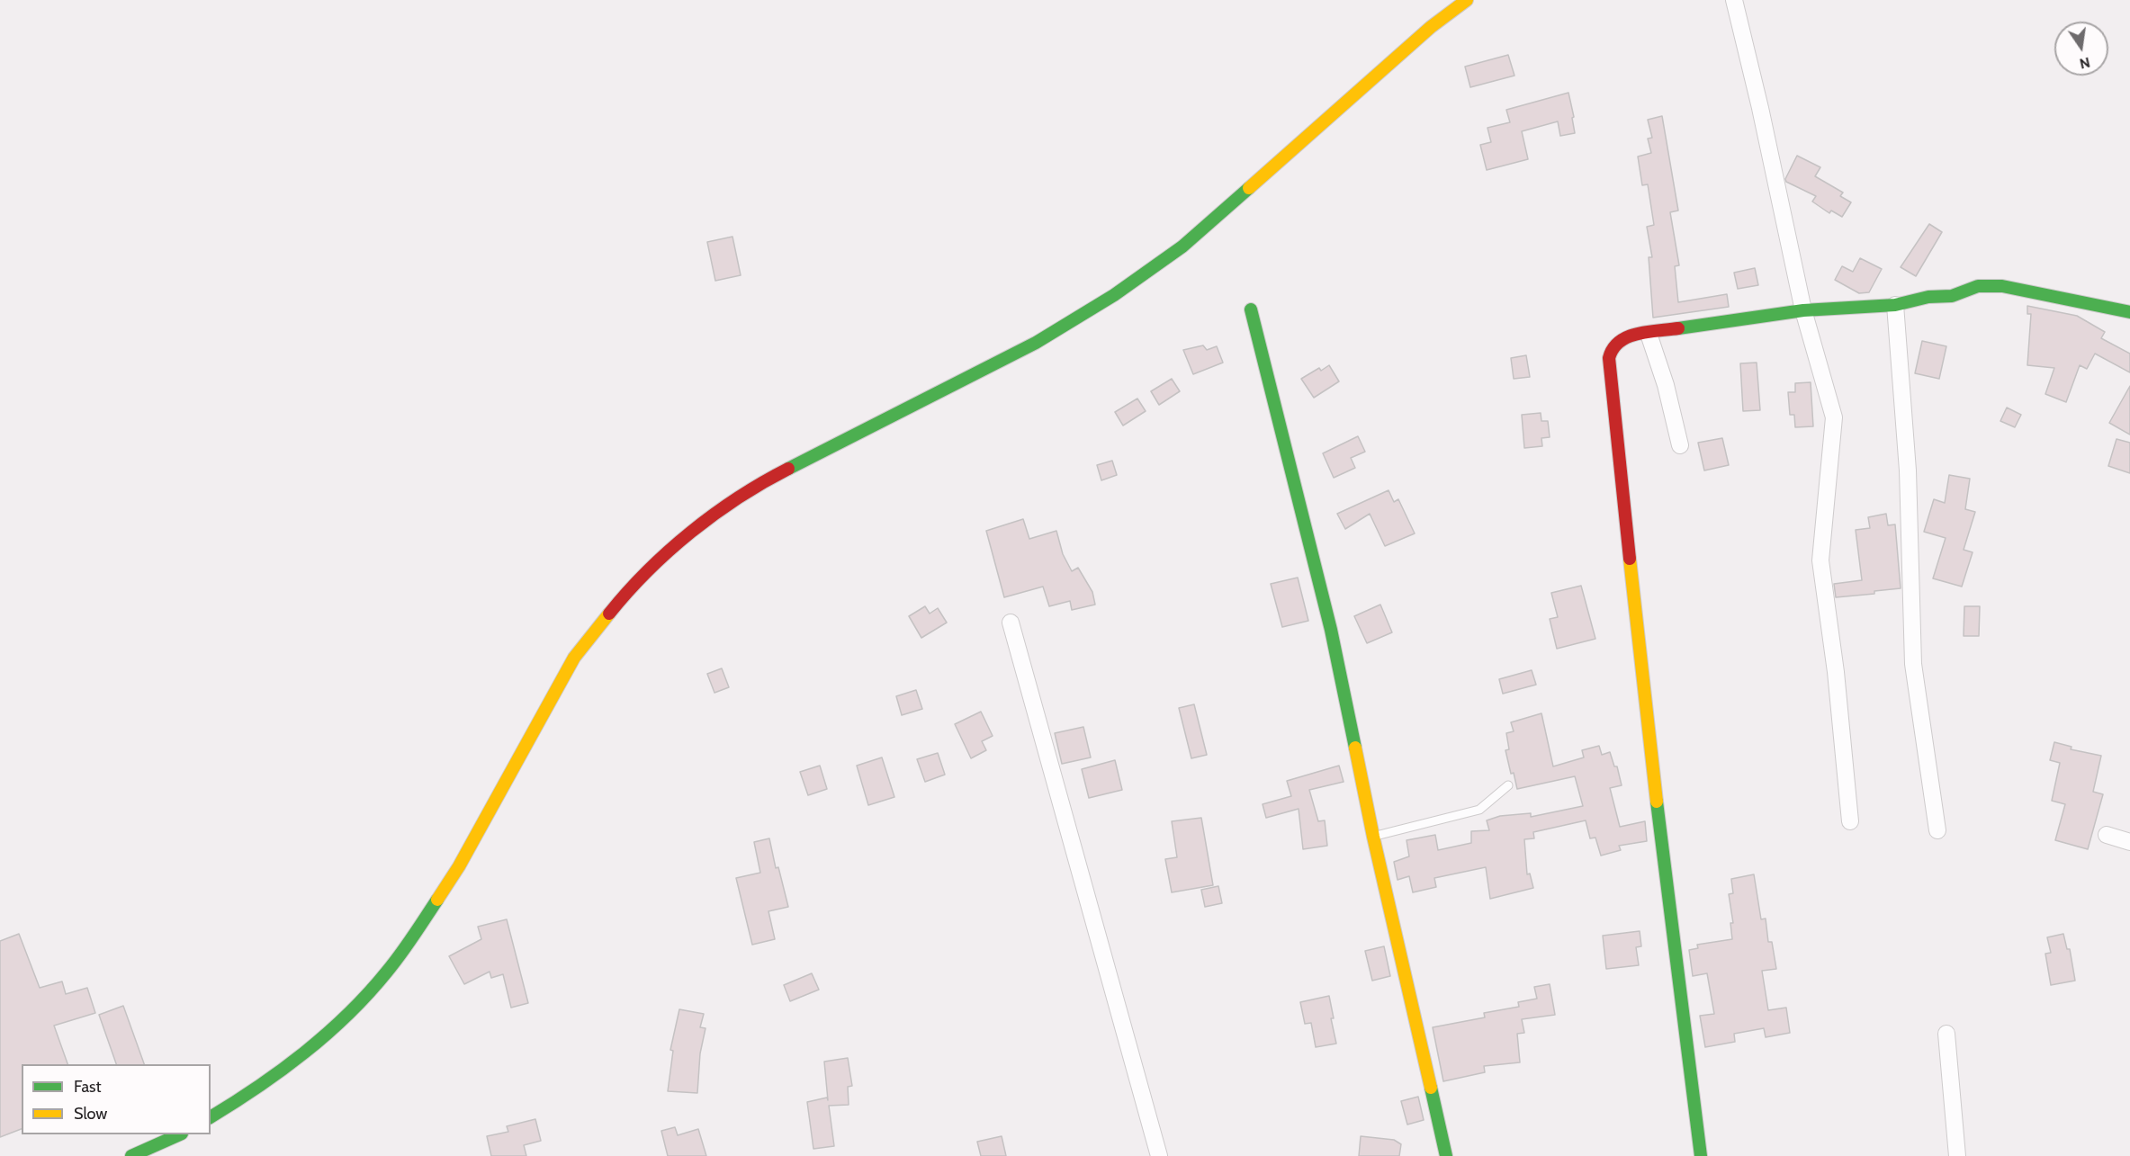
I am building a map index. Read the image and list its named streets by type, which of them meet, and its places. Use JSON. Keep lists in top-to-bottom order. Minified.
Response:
{"legend":["Fast","Slow"],"north":"bottom"}
